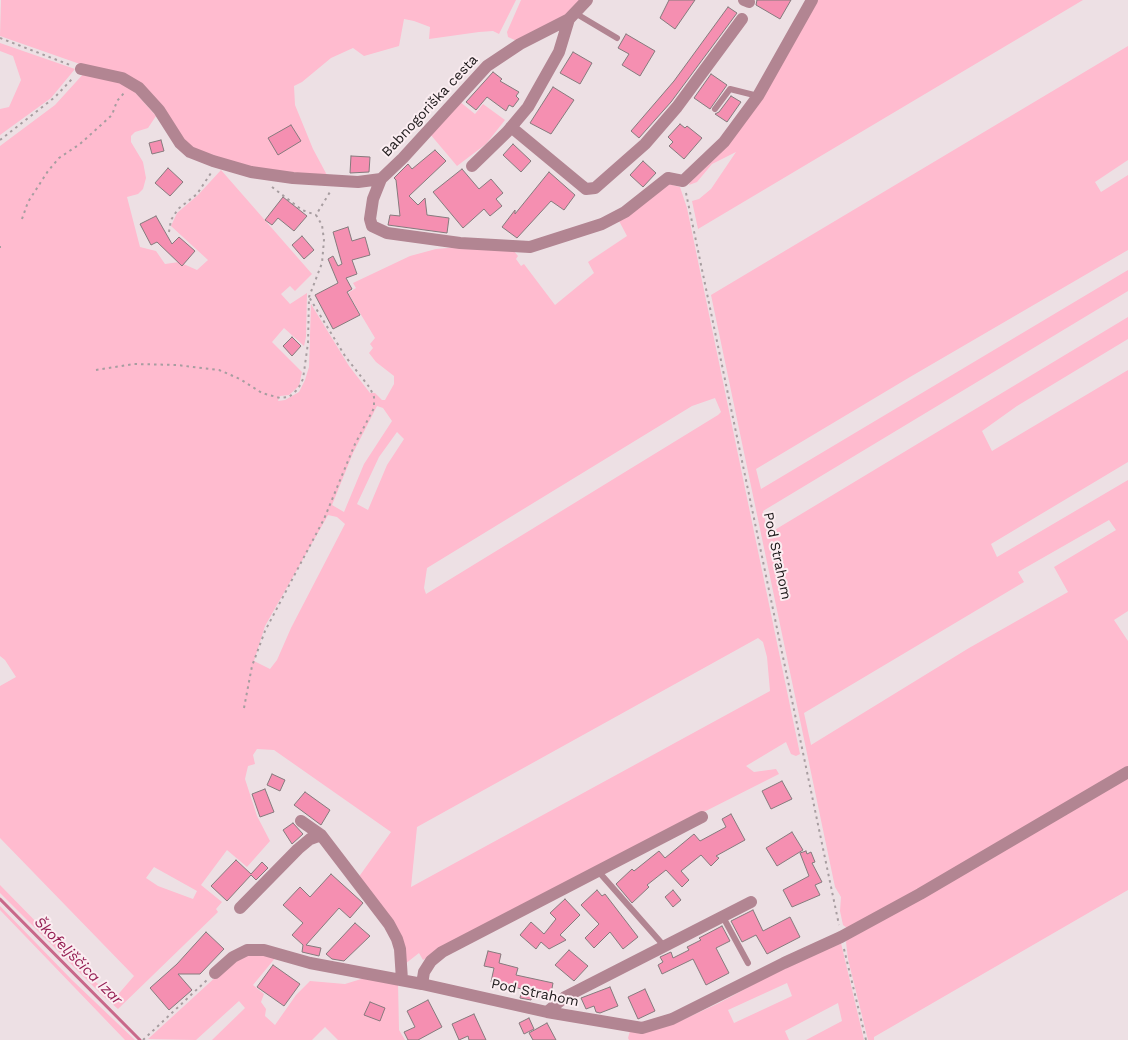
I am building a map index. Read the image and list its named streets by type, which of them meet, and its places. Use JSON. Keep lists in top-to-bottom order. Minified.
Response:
{"streets":{"street":["Babnogoriška cesta","Pod Strahom"]},"water":["Škofeljščica Izar"]}
